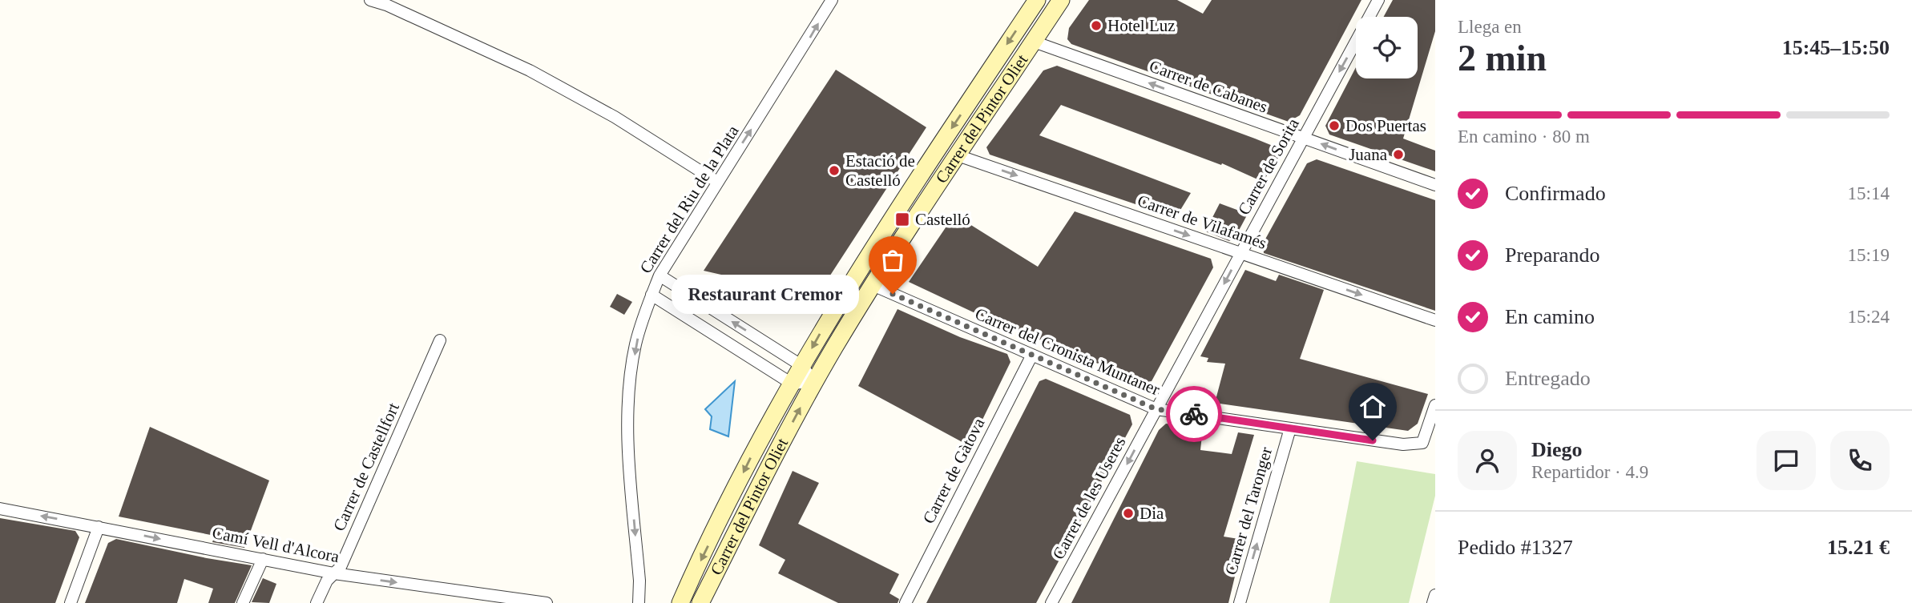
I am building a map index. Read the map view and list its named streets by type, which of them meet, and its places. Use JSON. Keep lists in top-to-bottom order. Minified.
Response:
{"streets":{"main road":["Carrer del Pintor Oliet"],"street":["Carrer de Cabanes","Carrer de Sorita","Carrer del Riu de la Plata","Carrer de Vilafamés","Carrer del Cronista Muntaner","Carrer de Castellfort","Carrer de Gàtova","Carrer de les Useres","Carrer del Taronger","Camí Vell d'Alcora"]},"crossings":[["Carrer de Cabanes","Carrer del Pintor Oliet"],["Carrer de Cabanes","Carrer de Sorita"],["Carrer del Pintor Oliet","Carrer de Vilafamés"],["Carrer del Pintor Oliet","Carrer del Cronista Muntaner"],["Carrer de Sorita","Carrer de Vilafamés"],["Carrer de Sorita","Carrer del Cronista Muntaner"],["Carrer de Sorita","Carrer de les Useres"],["Carrer del Cronista Muntaner","Carrer de Gàtova"],["Carrer del Cronista Muntaner","Carrer de les Useres"],["Carrer del Cronista Muntaner","Carrer del Taronger"],["Carrer de Castellfort","Camí Vell d'Alcora"]],"one_way":["Carrer de Cabanes","Carrer de Sorita","Carrer de Vilafamés","Carrer de les Useres","Carrer del Taronger"],"places":{"other":["Hotel Luz","Dos Puertas","Juana","Estació de Castelló","Restaurant Cremor","Dia"],"transit":["Castelló"]},"page":{"heading":["2 min","Llega en","15:45–15:50"],"panel":["Diego","Repartidor · 4.9","Pedido #1327","15.21 €"],"bar":"En camino · 80 m","list":[["Confirmado","15:14"],["Preparando","15:19"],["En camino","15:24"],"Entregado"],"bubble":"Restaurant Cremor"}}
